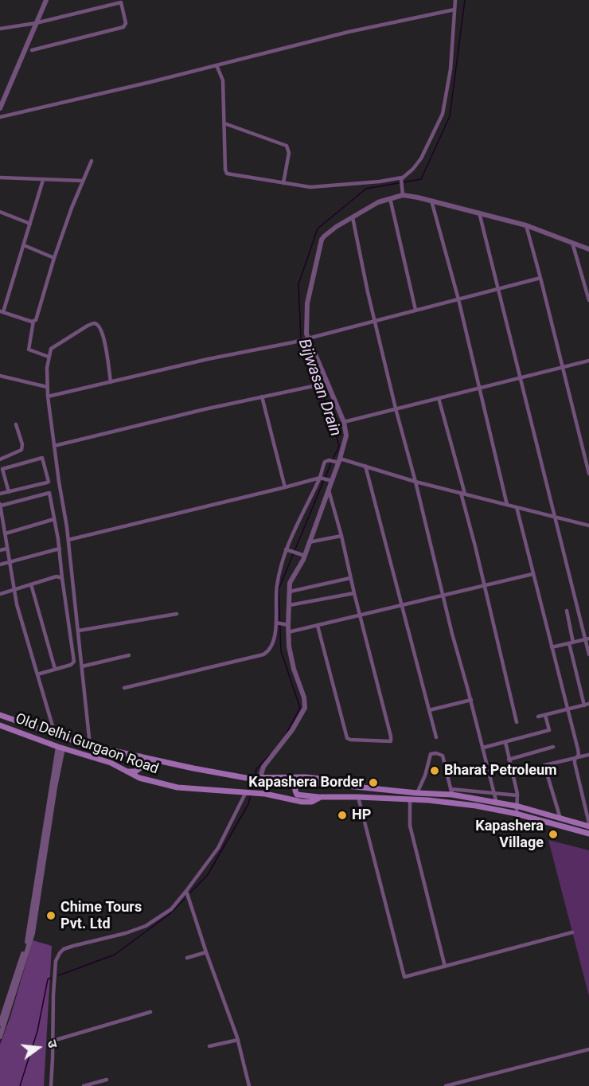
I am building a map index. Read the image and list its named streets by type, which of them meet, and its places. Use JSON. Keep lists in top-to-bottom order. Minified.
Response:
{"streets":{"main road":["Old Delhi Gurgaon Road"]},"water":["Bijwasan Drain"],"places":["Bharat Petroleum","Kapashera Border","HP","Kapashera Village","Chime Tours Pvt. Ltd"],"north":"right"}
